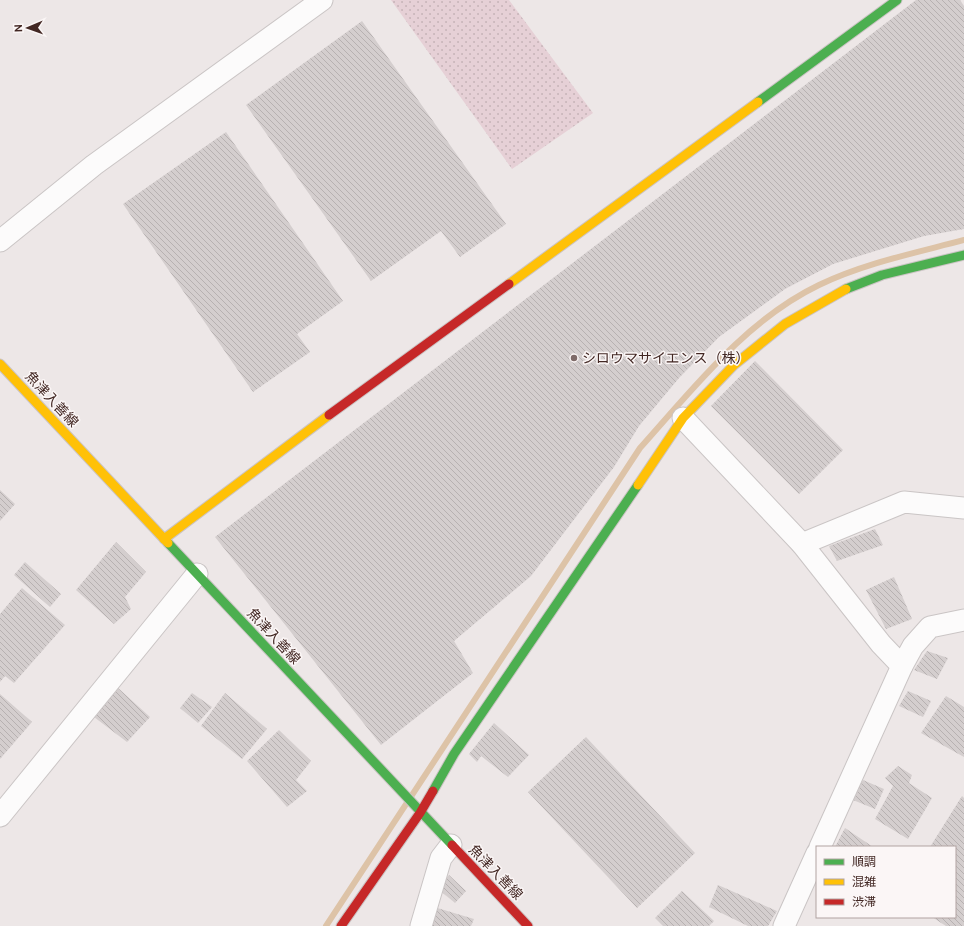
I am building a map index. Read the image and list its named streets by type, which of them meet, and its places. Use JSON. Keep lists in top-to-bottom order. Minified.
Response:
{"streets":{"street":["魚津入善線"]},"places":["シロウマサイエンス（株）"],"legend":["順調","混雑","渋滞"],"north":"left"}
